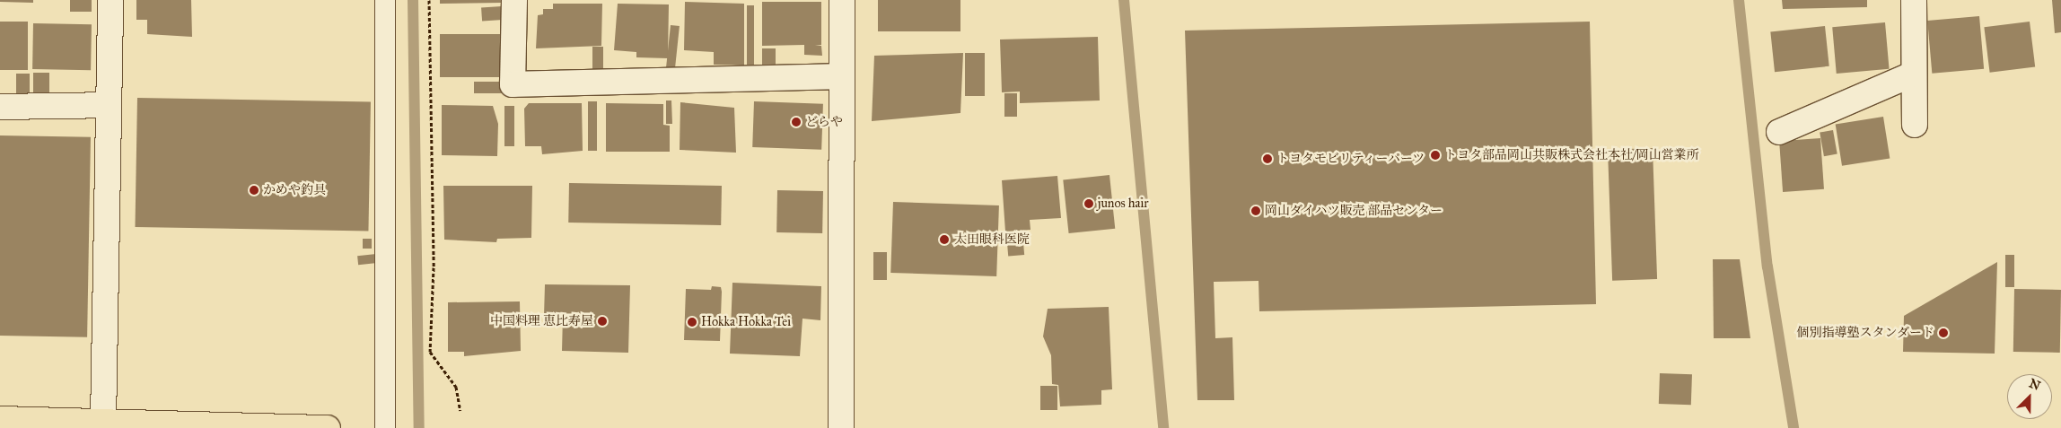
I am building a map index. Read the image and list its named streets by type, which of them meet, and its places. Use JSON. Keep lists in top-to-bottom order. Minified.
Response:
{"places":["どらや","トヨタ部品岡山共販株式会社本社/岡山営業所","トヨタモビリティーパーツ","かめや釣具","junos hair","岡山ダイハツ販売 部品センター","太田眼科医院","中国料理 恵比寿屋","Hokka Hokka Tei","個別指導塾スタンダード"],"north":"top right"}
